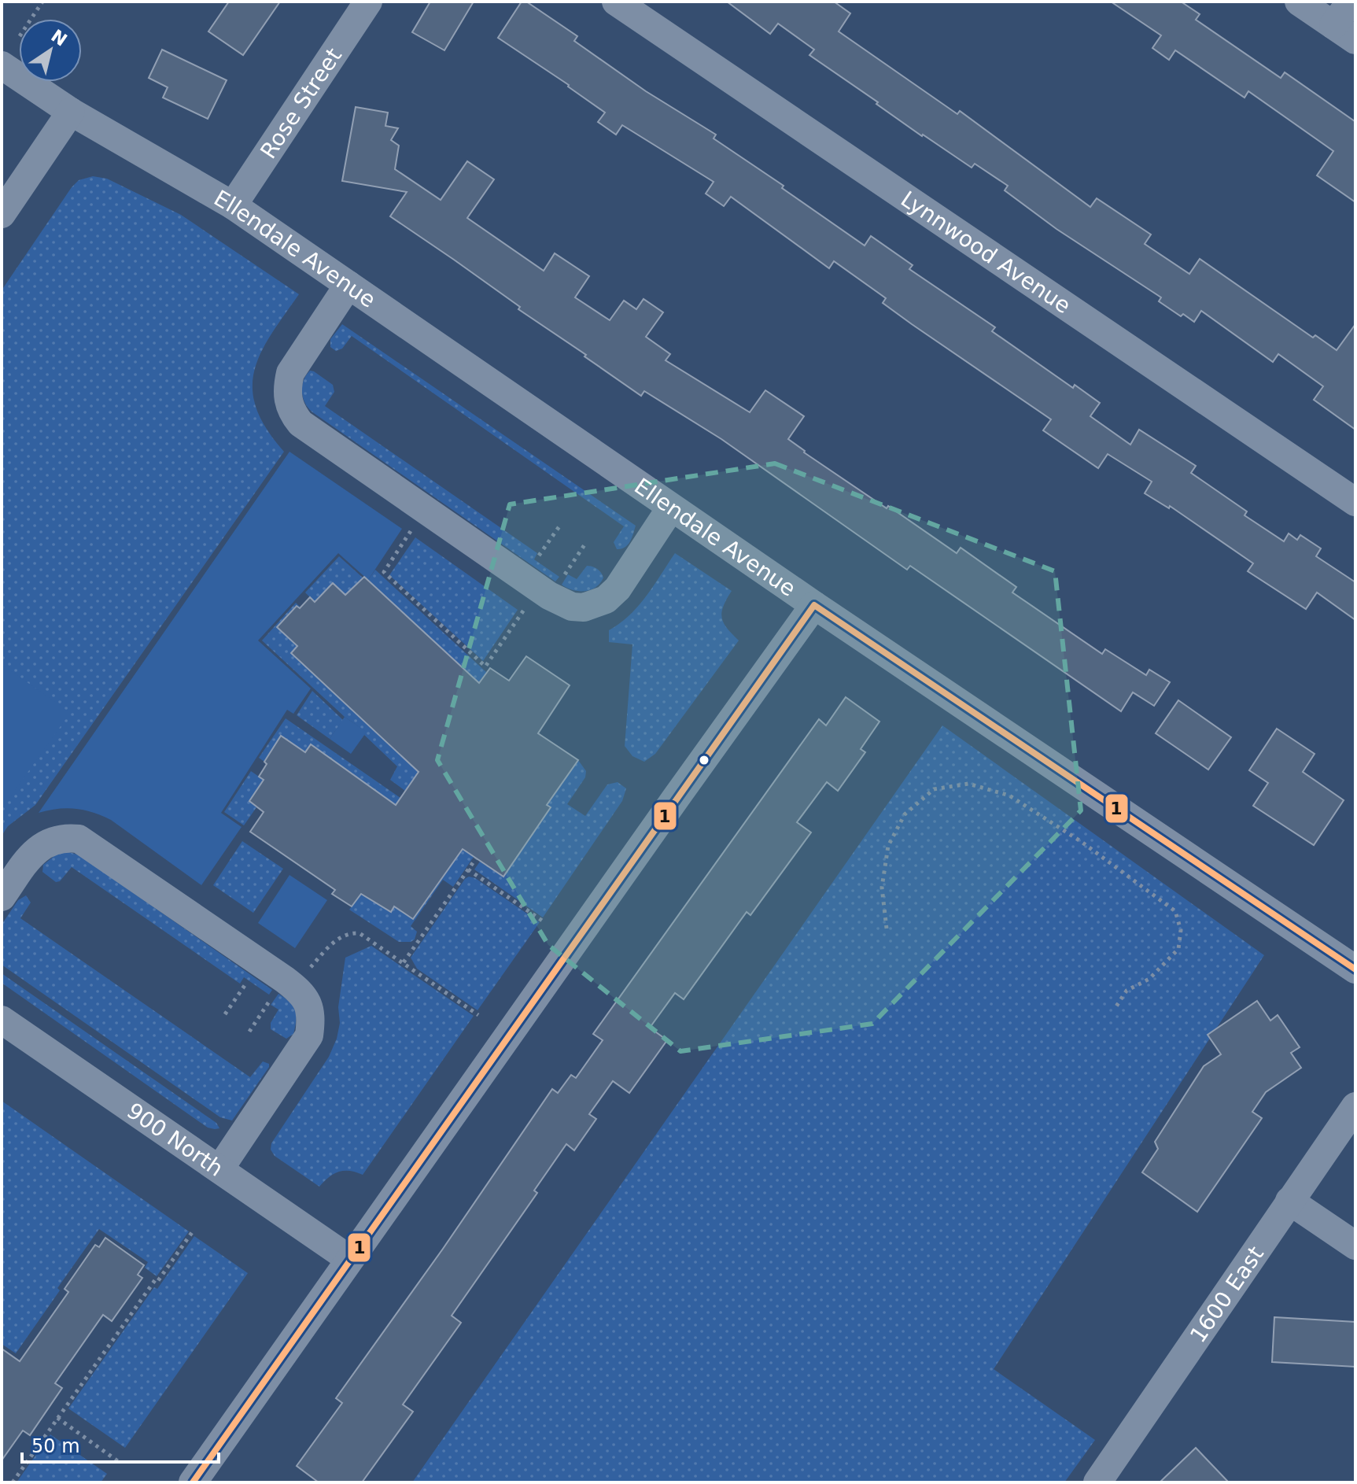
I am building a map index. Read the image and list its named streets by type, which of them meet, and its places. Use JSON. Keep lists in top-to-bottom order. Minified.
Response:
{"streets":{"street":["Rose Street","Ellendale Avenue","Lynnwood Avenue","900 North","1600 East"]},"crossings":[["Rose Street","Ellendale Avenue"]],"lines":["transit line 1"],"scale_bar":"50 m","north":"top right"}
